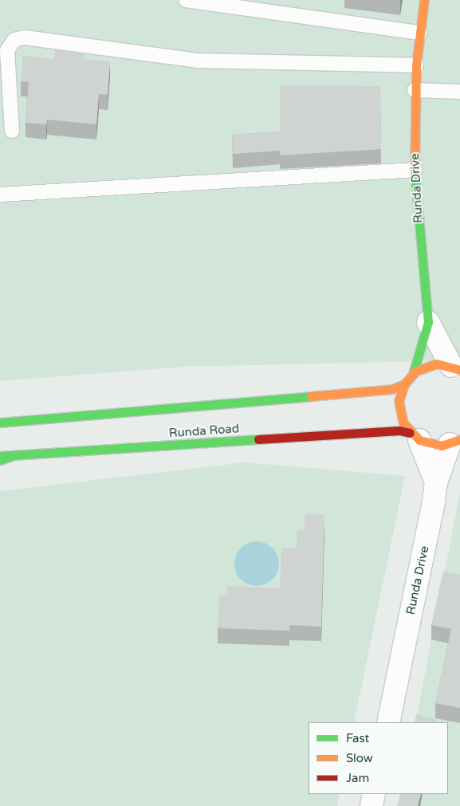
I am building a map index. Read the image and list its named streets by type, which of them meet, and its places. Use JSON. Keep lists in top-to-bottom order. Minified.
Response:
{"streets":{"street":["Runda Drive","Runda Road"]},"crossings":[["Runda Drive","Runda Road"]],"legend":["Fast","Slow","Jam"]}
